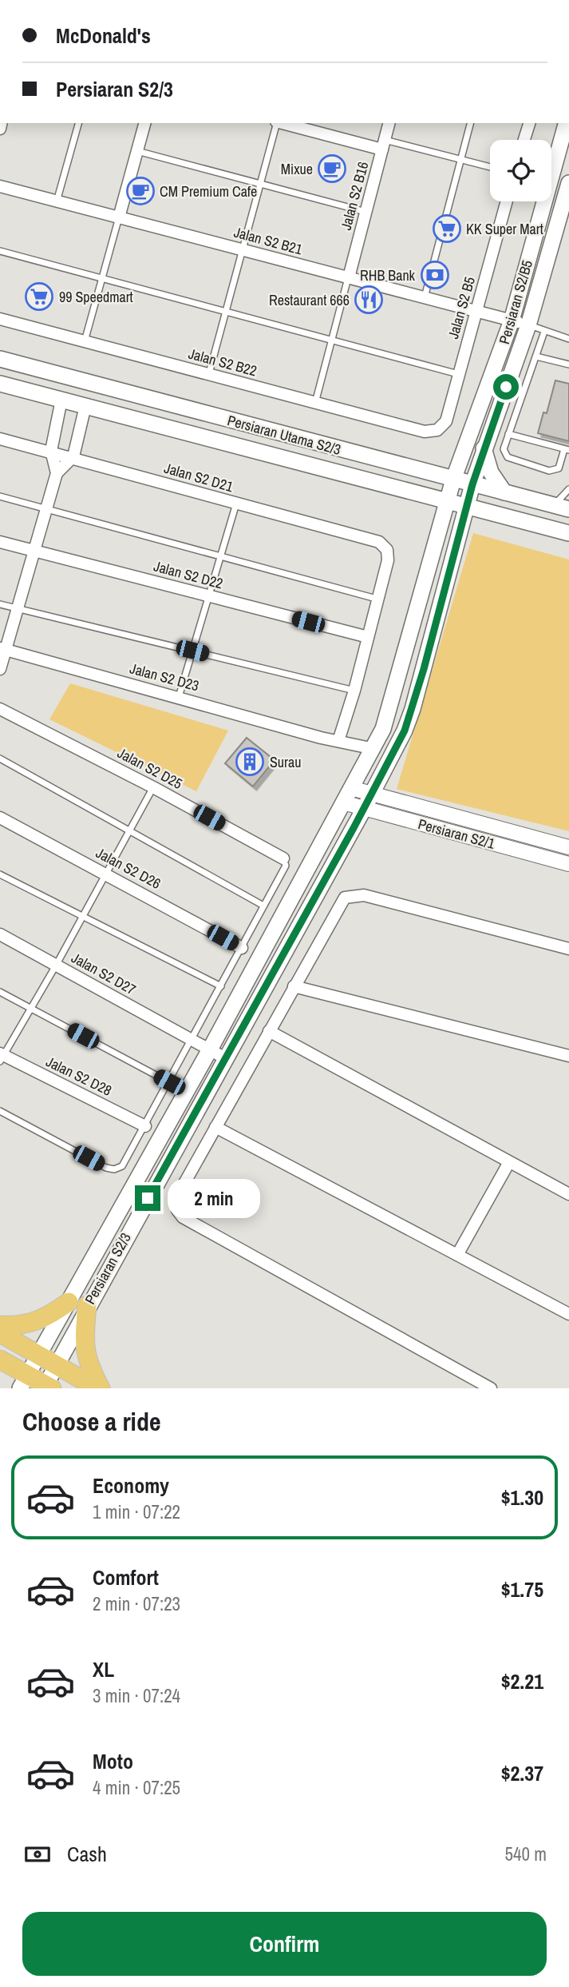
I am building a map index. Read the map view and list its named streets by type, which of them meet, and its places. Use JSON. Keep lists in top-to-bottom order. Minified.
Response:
{"streets":{"main road":["Persiaran S2/B5","Persiaran Utama S2/3","Persiaran S2/3"],"street":["Jalan S2 B16","Jalan S2 B21","Jalan S2 B5","Jalan S2 B22","Jalan S2 D21","Jalan S2 D22","Jalan S2 D23","Jalan S2 D25","Persiaran S2/1","Jalan S2 D26","Jalan S2 D27","Jalan S2 D28"]},"crossings":[["Jalan S2 B16","Jalan S2 B21"],["Jalan S2 B21","Persiaran S2/B5"],["Jalan S2 B21","Jalan S2 B5"],["Persiaran S2/B5","Persiaran Utama S2/3"],["Persiaran S2/B5","Jalan S2 D23"],["Persiaran S2/B5","Persiaran S2/1"],["Persiaran S2/B5","Jalan S2 D27"],["Persiaran S2/B5","Persiaran S2/3"],["Jalan S2 B5","Jalan S2 B22"],["Persiaran Utama S2/3","Persiaran S2/3"],["Persiaran S2/1","Persiaran S2/3"],["Jalan S2 D27","Persiaran S2/3"]],"places":{"cafe":["Mixue","CM Premium Cafe"],"supermarket":["KK Super Mart","99 Speedmart"],"bank":["RHB Bank"],"restaurant":["Restaurant 666"],"building":["Surau"]},"page":{"banner":["McDonald's","Persiaran S2/3"],"bubble":"2 min","heading":"Choose a ride","list":[{"name":"Economy","note":"1 min · 07:22","value":"$1.30"},{"name":"Comfort","note":"2 min · 07:23","value":"$1.75"},{"name":"XL","note":"3 min · 07:24","value":"$2.21"},{"name":"Moto","note":"4 min · 07:25","value":"$2.37"}],"pay":["Cash","540 m"],"buttons":"Confirm"}}
